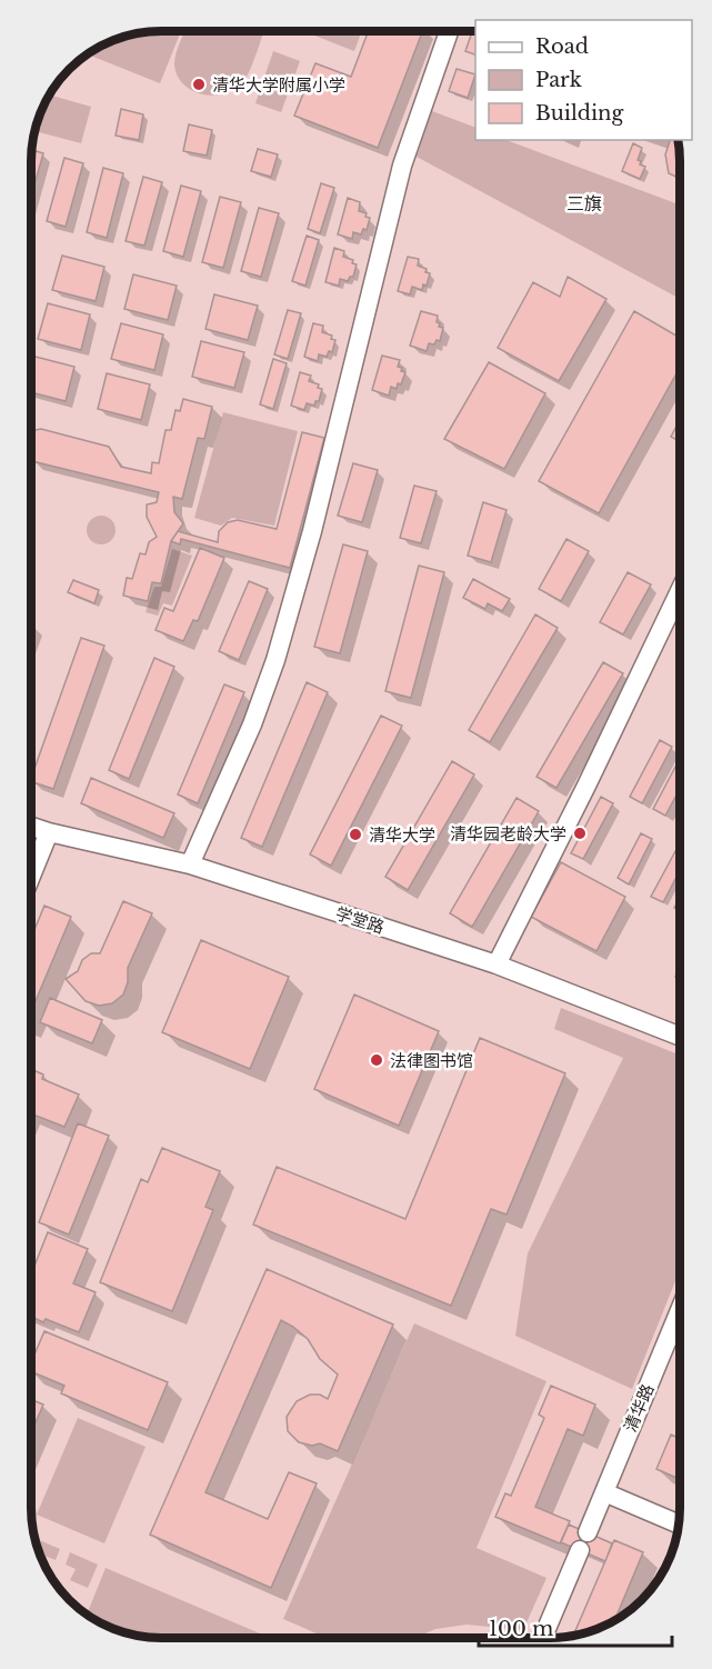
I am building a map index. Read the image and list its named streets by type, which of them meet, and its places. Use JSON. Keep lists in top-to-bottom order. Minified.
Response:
{"streets":{"street":["学堂路","清华路"]},"districts":["三旗"],"places":["清华大学附属小学","清华园老龄大学","清华大学","法律图书馆"],"legend":["Road","Park","Building"],"scale_bar":"100 m"}
